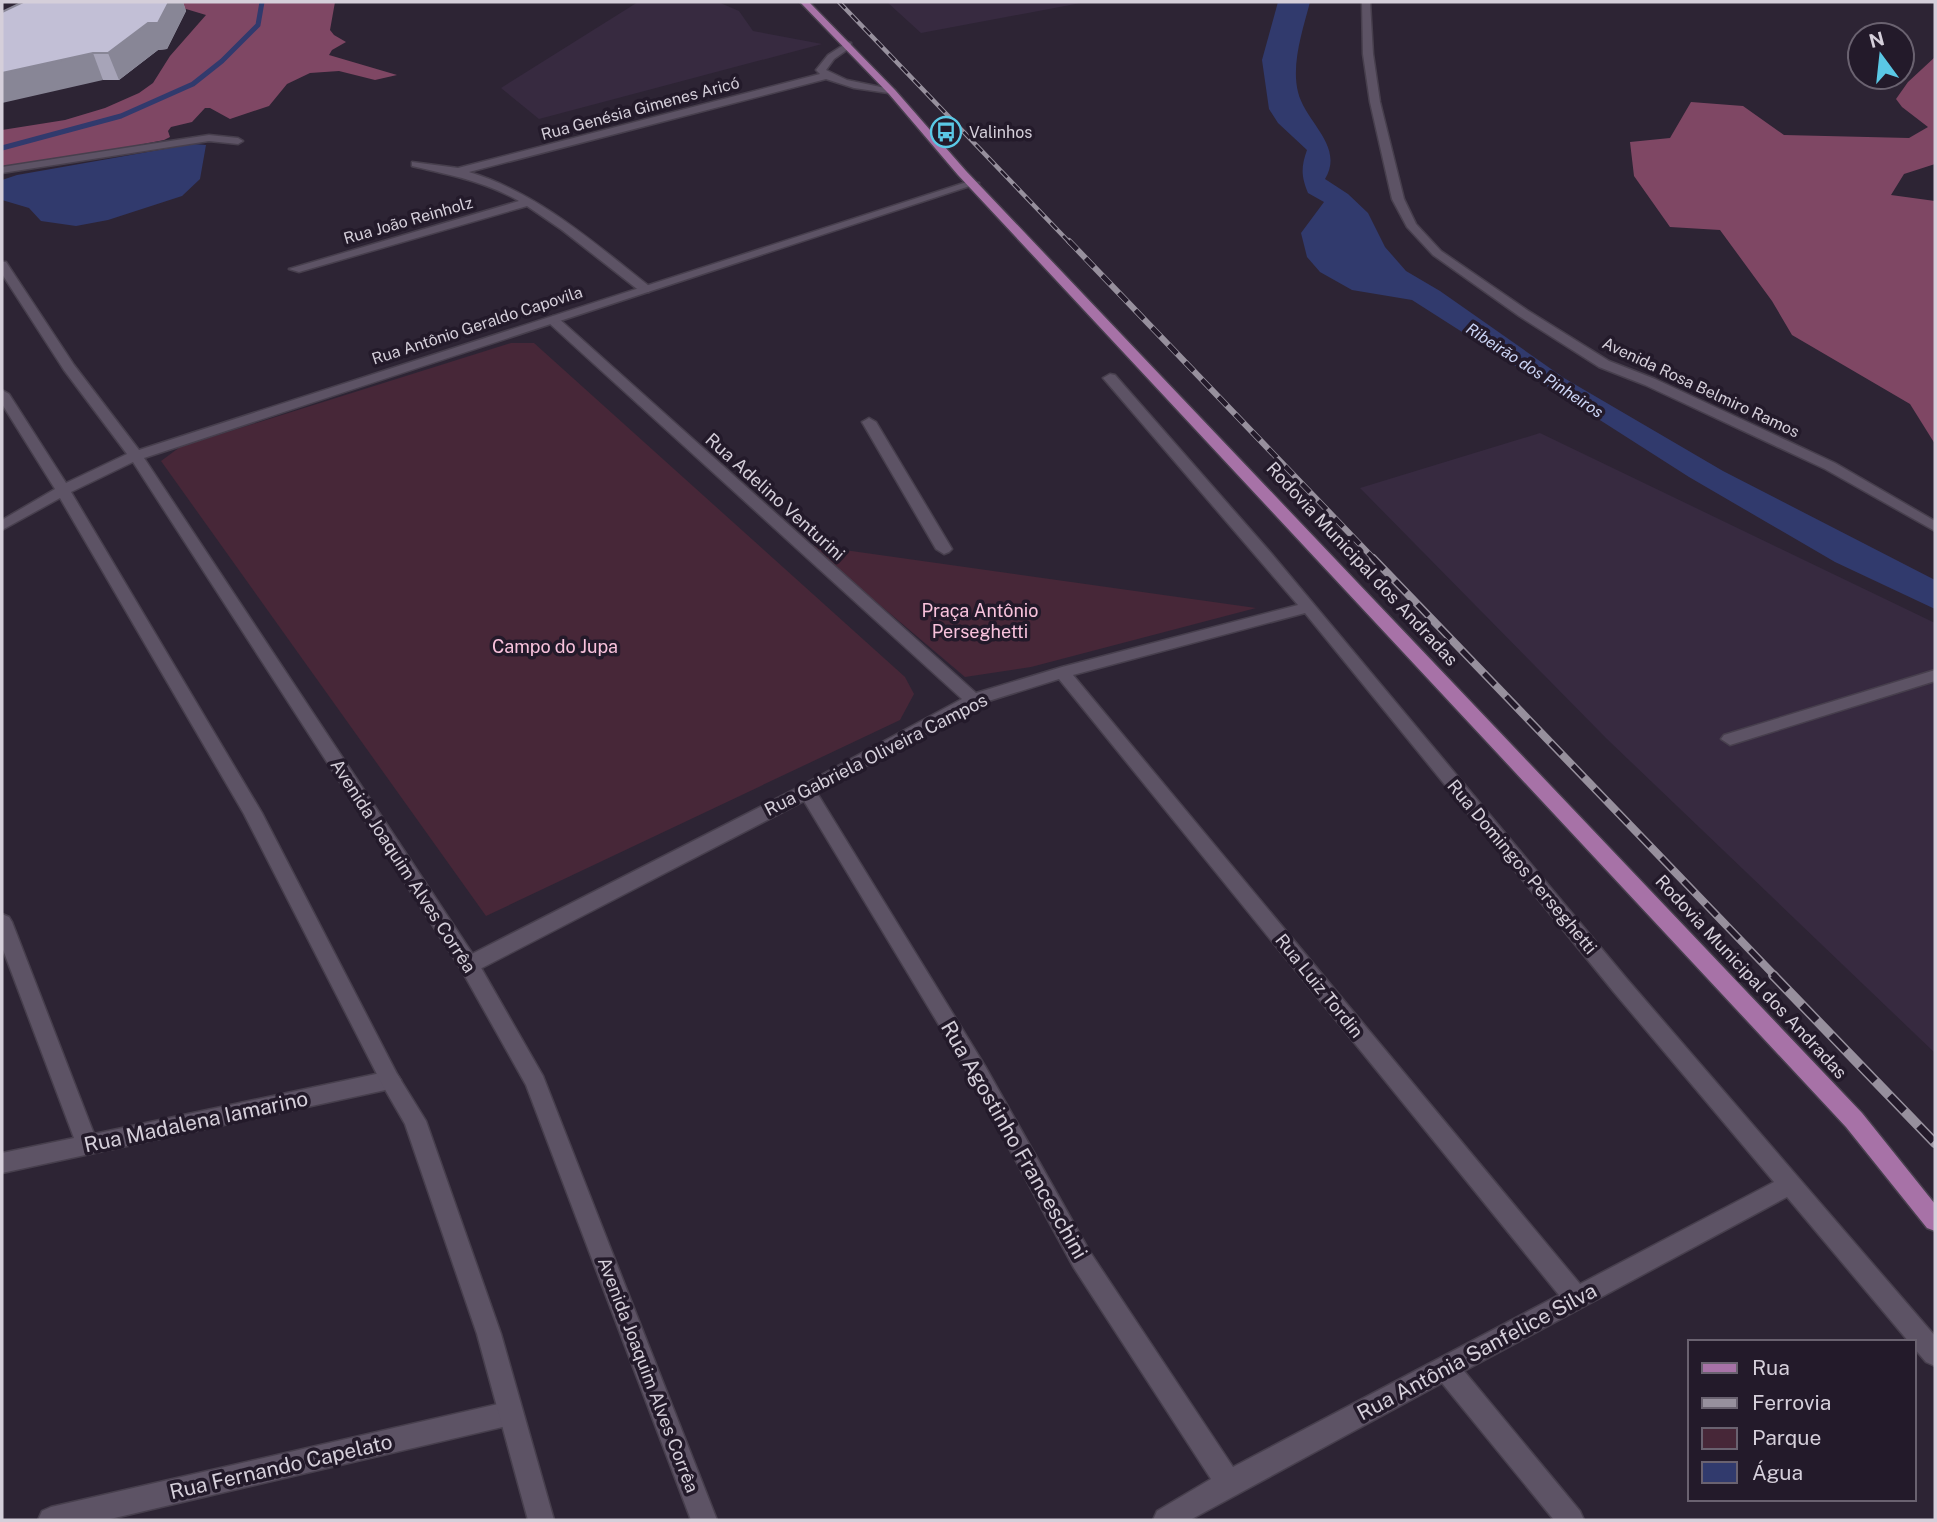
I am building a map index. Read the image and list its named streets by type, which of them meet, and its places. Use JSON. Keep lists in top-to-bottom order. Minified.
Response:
{"streets":{"main road":["Rodovia Municipal dos Andradas"],"street":["Rua Genésia Gimenes Aricó","Rua João Reinholz","Rua Antônio Geraldo Capovila","Avenida Rosa Belmiro Ramos","Rua Adelino Venturini","Rua Gabriela Oliveira Campos","Avenida Joaquim Alves Corrêa","Rua Domingos Perseghetti","Rua Luiz Tordin","Rua Madalena Iamarino","Rua Agostinho Franceschini","Rua Antônia Sanfelice Silva","Rua Fernando Capelato"]},"crossings":[["Rua Antônio Geraldo Capovila","Rua Adelino Venturini"],["Rua Antônio Geraldo Capovila","Rodovia Municipal dos Andradas"],["Rua Antônio Geraldo Capovila","Avenida Joaquim Alves Corrêa"],["Rua Adelino Venturini","Rua Gabriela Oliveira Campos"],["Rua Gabriela Oliveira Campos","Avenida Joaquim Alves Corrêa"],["Rua Gabriela Oliveira Campos","Rua Domingos Perseghetti"],["Rua Gabriela Oliveira Campos","Rua Luiz Tordin"],["Rua Gabriela Oliveira Campos","Rua Agostinho Franceschini"],["Rua Domingos Perseghetti","Rua Antônia Sanfelice Silva"],["Rua Luiz Tordin","Rua Antônia Sanfelice Silva"],["Rua Agostinho Franceschini","Rua Antônia Sanfelice Silva"]],"water":["Ribeirão dos Pinheiros"],"parks":["Praça Antônio Perseghetti","Campo do Jupa"],"places":{"bus stop":["Valinhos"]},"legend":["Rua","Ferrovia","Parque","Água"],"north":"top"}
